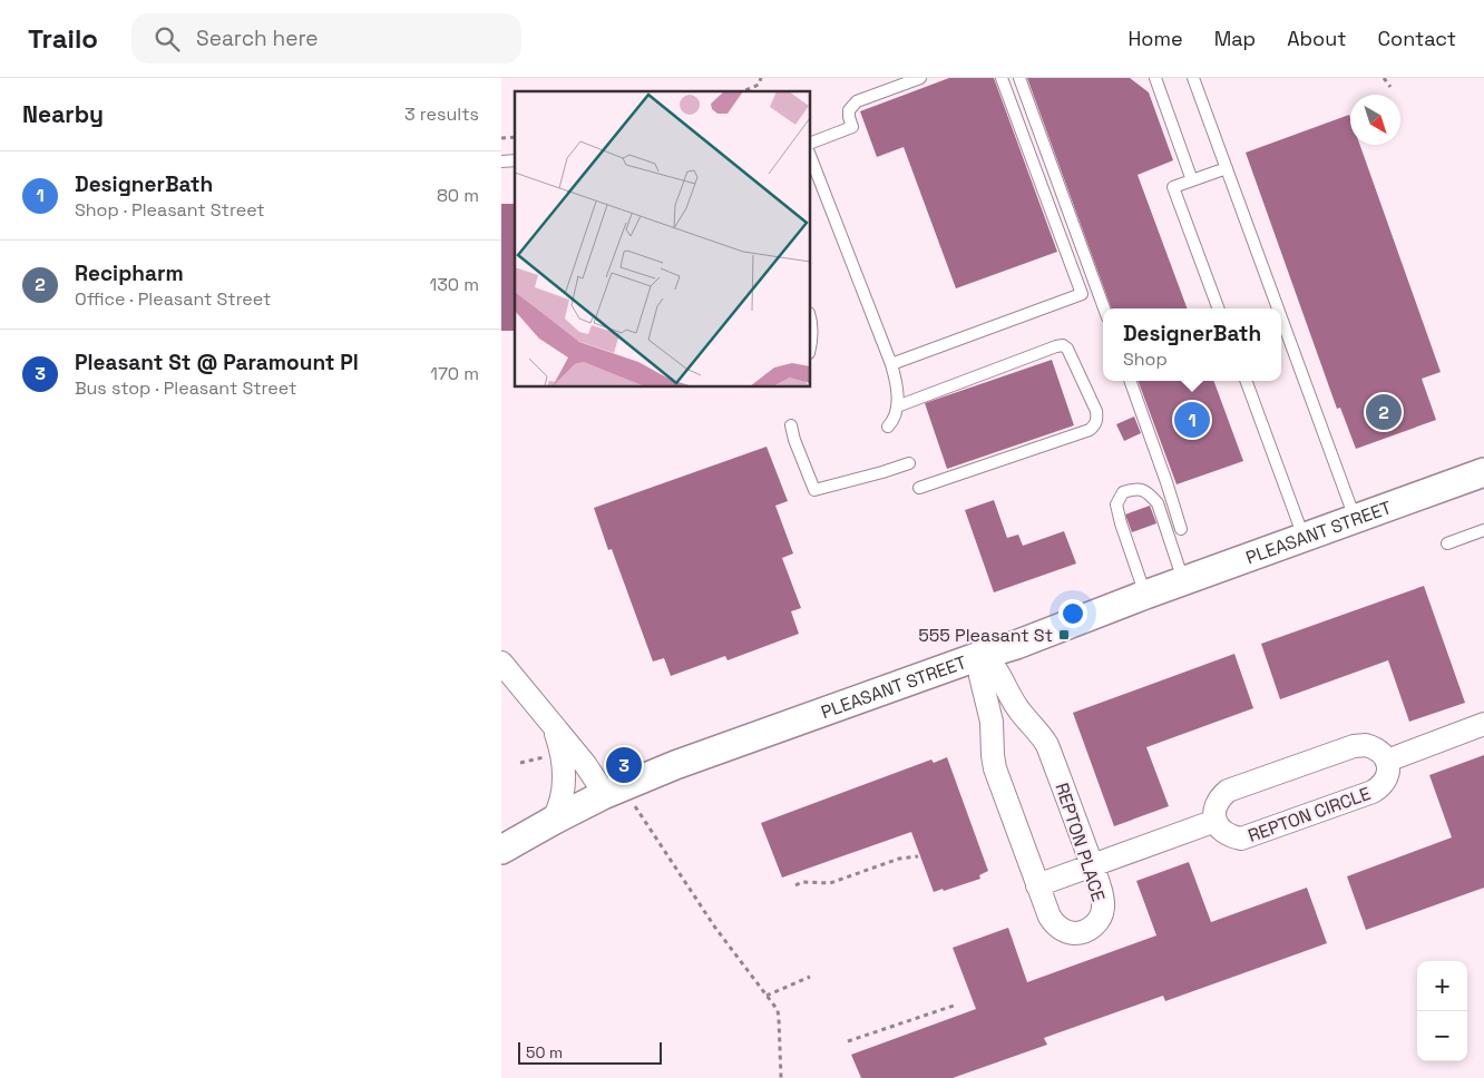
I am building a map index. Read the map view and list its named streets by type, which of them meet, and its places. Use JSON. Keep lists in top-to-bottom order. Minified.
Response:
{"streets":{"street":["PLEASANT STREET","REPTON CIRCLE","REPTON PLACE"]},"crossings":[["PLEASANT STREET","REPTON PLACE"]],"places":{"transit":["555 Pleasant St"]},"scale_bar":"50 m","north":"bottom right","page":{"header":"Trailo","search":"Search here","nav":["Home","Map","About","Contact"],"heading":["Nearby","3 results"],"list":[{"mark":"1","name":"DesignerBath","note":"Shop · Pleasant Street","value":"80 m"},{"mark":"2","name":"Recipharm","note":"Office · Pleasant Street","value":"130 m"},{"mark":"3","name":"Pleasant St @ Paramount Pl","note":"Bus stop · Pleasant Street","value":"170 m"}],"popup":["DesignerBath","Shop"],"pins":["2","1","3"],"map_buttons":["+","−"],"scale":"50 m"}}
